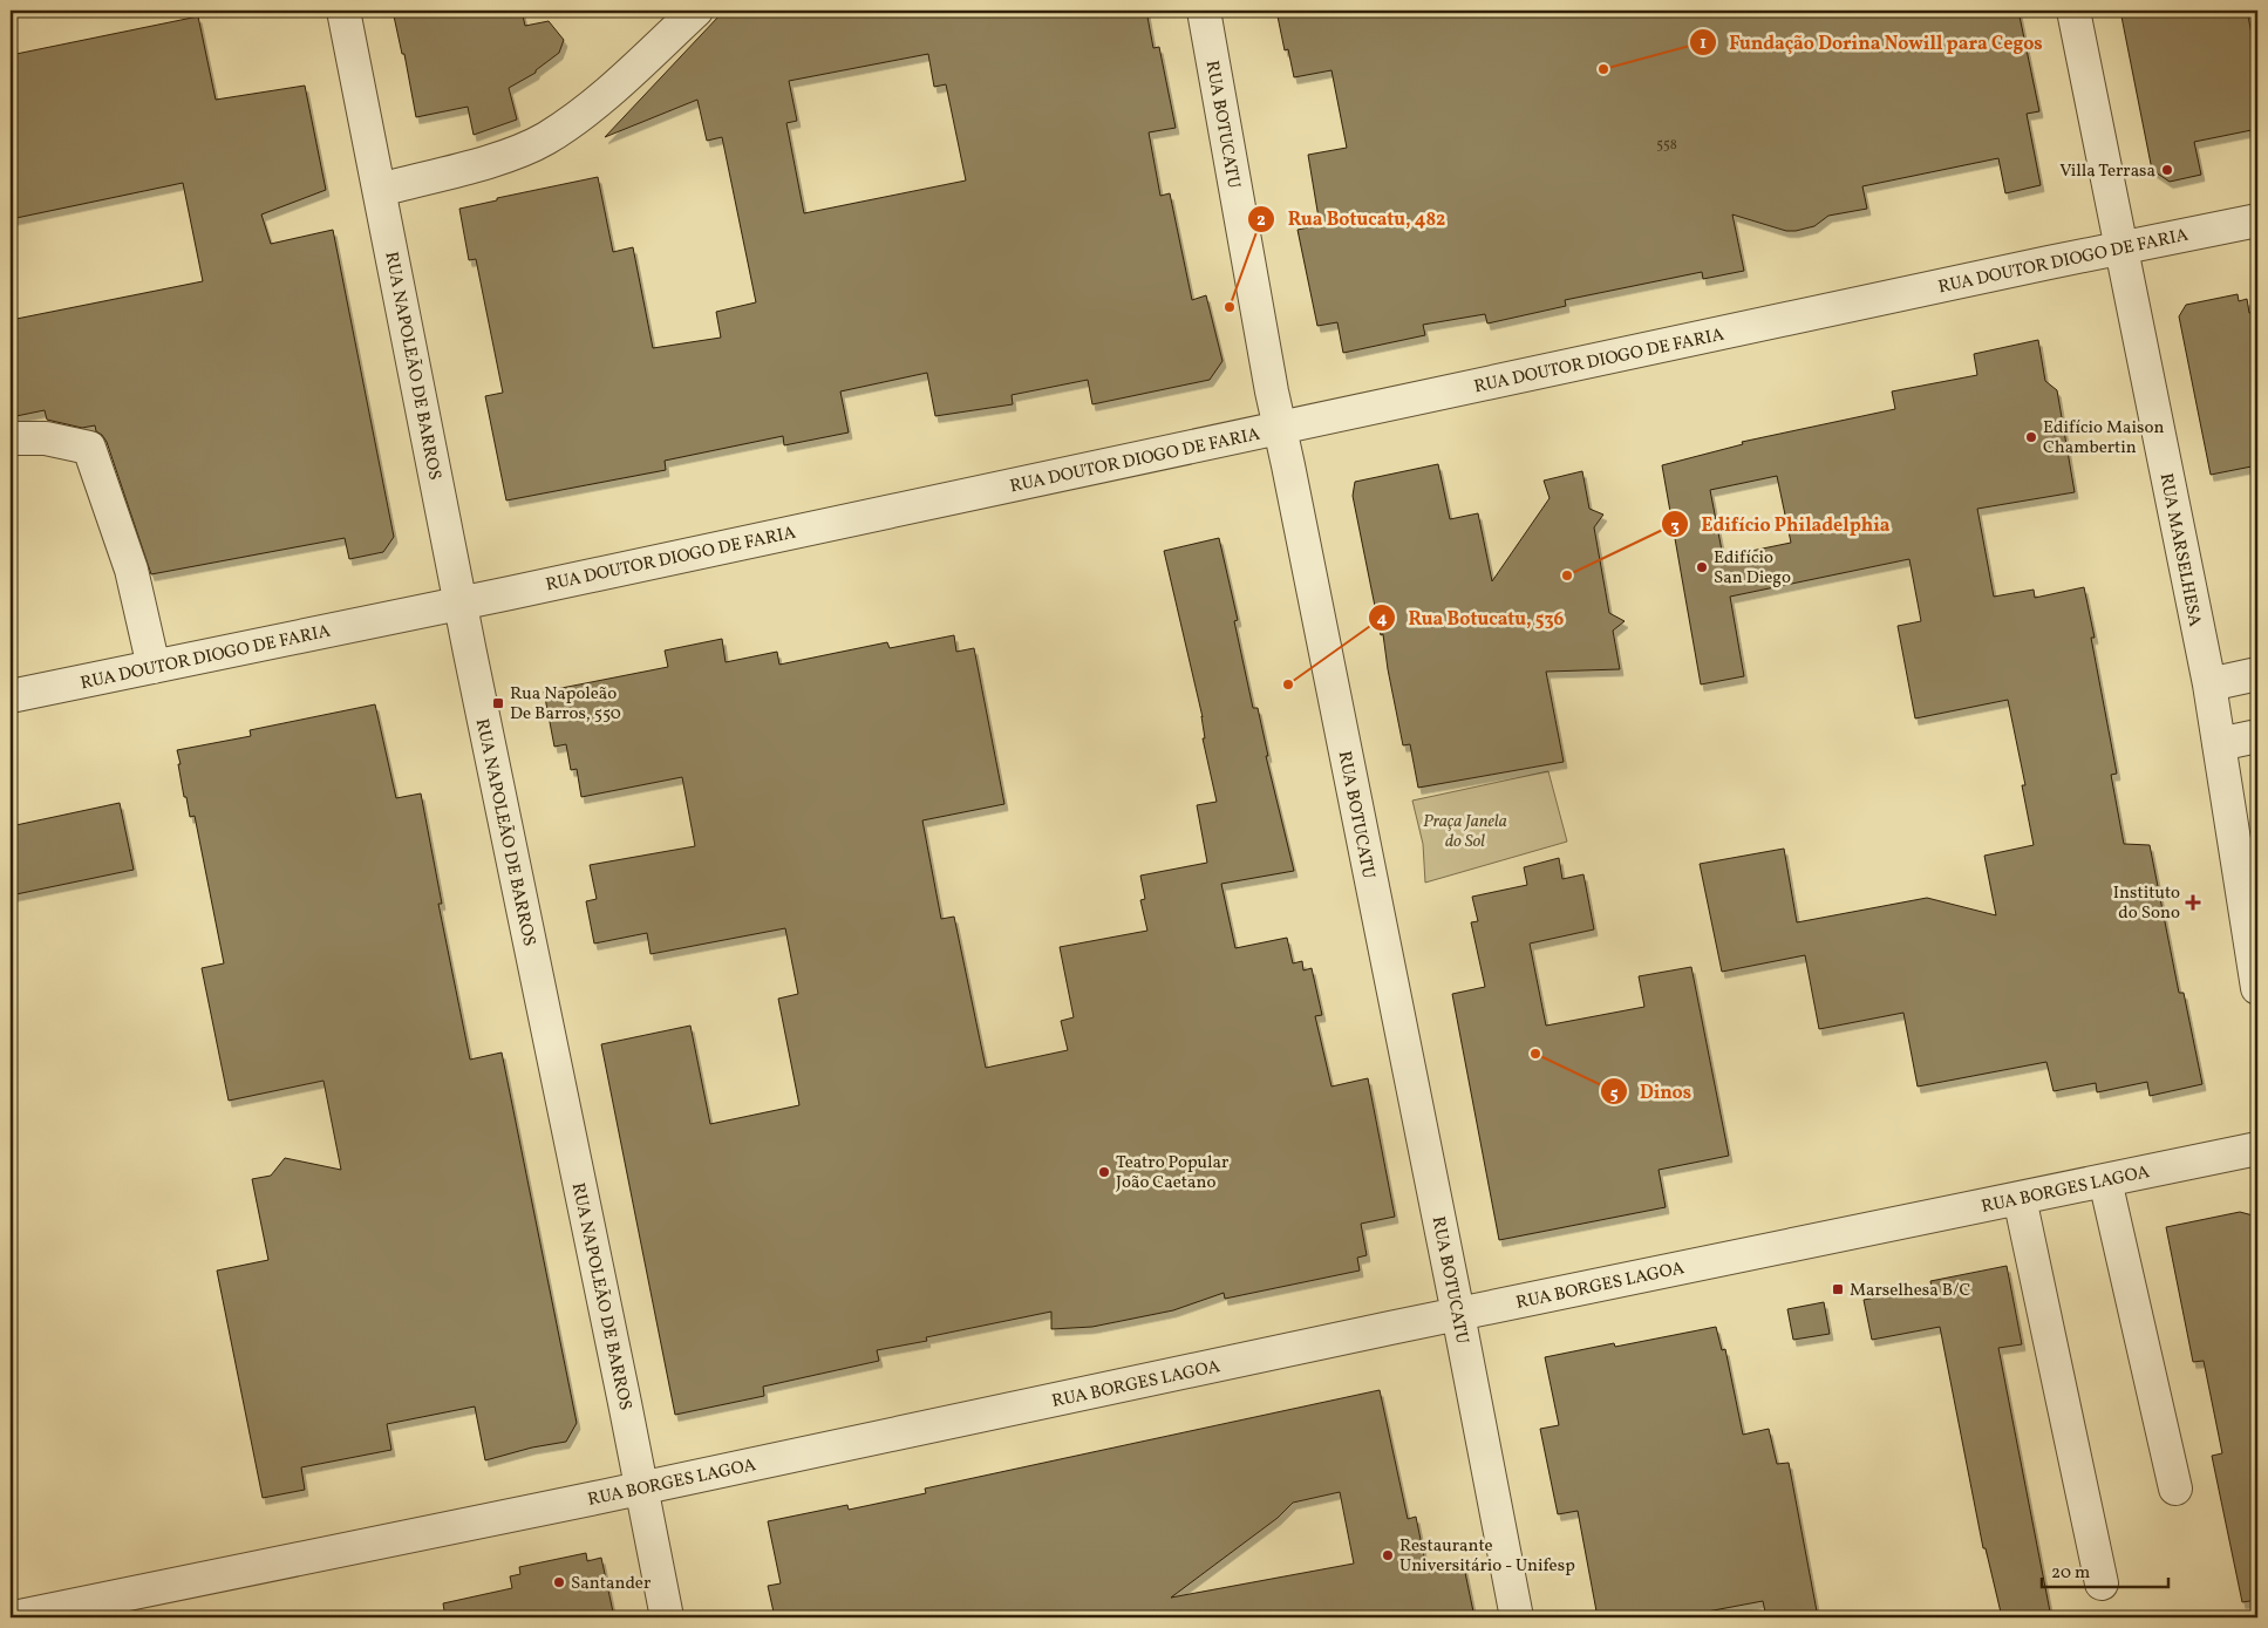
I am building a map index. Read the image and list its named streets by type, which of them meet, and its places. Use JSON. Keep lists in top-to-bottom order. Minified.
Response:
{"streets":{"street":["RUA BOTUCATU","RUA DOUTOR DIOGO DE FARIA","RUA NAPOLEÃO DE BARROS","RUA MARSELHESA","RUA BORGES LAGOA"]},"crossings":[["RUA BOTUCATU","RUA DOUTOR DIOGO DE FARIA"],["RUA BOTUCATU","RUA BORGES LAGOA"],["RUA DOUTOR DIOGO DE FARIA","RUA NAPOLEÃO DE BARROS"],["RUA DOUTOR DIOGO DE FARIA","RUA MARSELHESA"],["RUA NAPOLEÃO DE BARROS","RUA BORGES LAGOA"]],"parks":["Praça Janela do Sol"],"places":{"other":["Fundação Dorina Nowill para Cegos","Villa Terrasa","Rua Botucatu, 482","Edifício Maison Chambertin","Edifício San Diego","Edifício Philadelphia","Rua Botucatu, 536","Dinos","Teatro Popular João Caetano","Restaurante Universitário - Unifesp","Santander"],"transit":["Rua Napoleão De Barros, 550","Marselhesa B/C"],"health":["Instituto do Sono"]},"house_numbers":["558"],"scale_bar":"20 m"}
